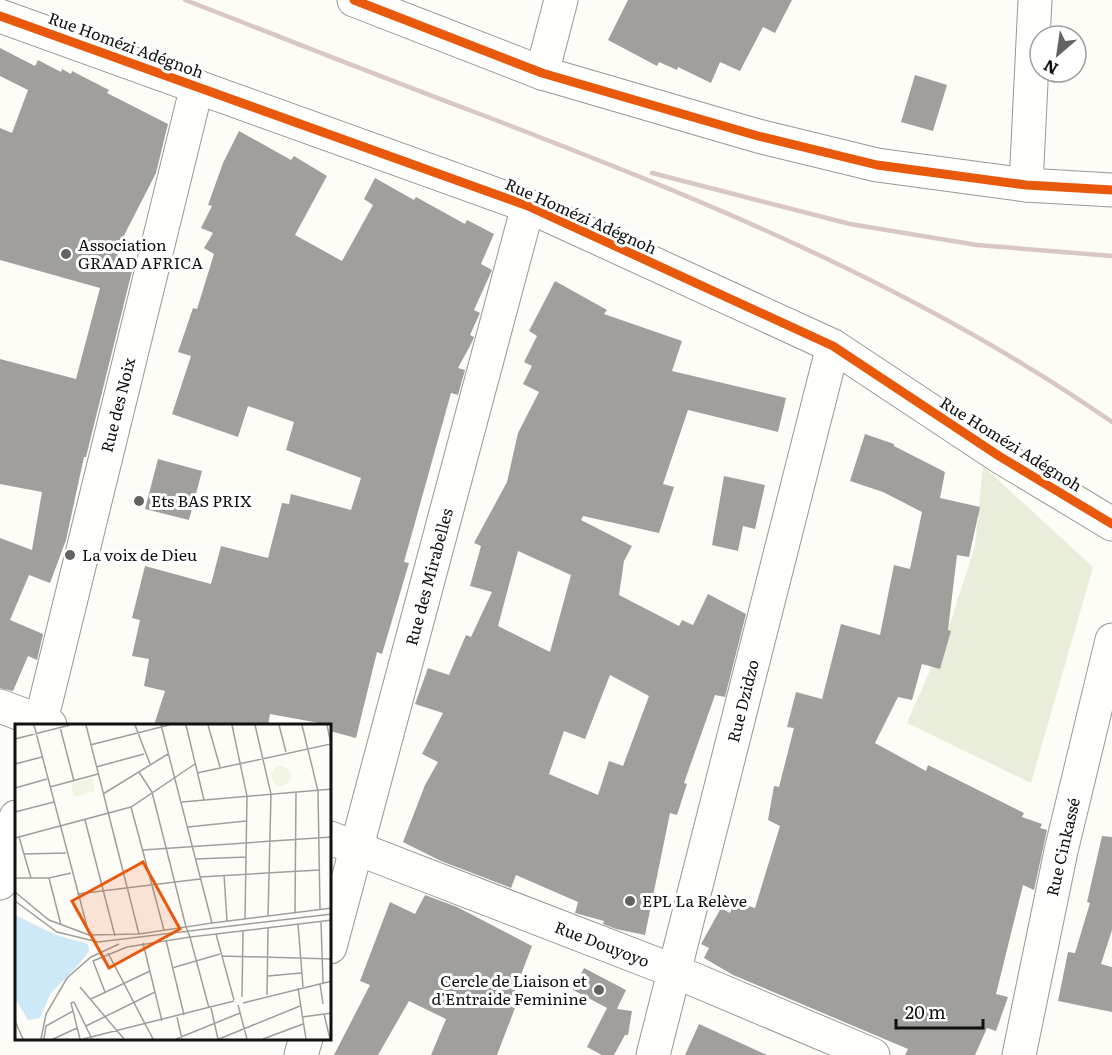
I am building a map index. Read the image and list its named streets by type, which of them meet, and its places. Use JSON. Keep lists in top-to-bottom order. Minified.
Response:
{"streets":{"street":["Rue Homézi Adégnoh","Rue des Noix","Rue des Mirabelles","Rue Dzidzo","Rue Cinkassé","Rue Douyoyo"]},"crossings":[["Rue Homézi Adégnoh","Rue des Noix"],["Rue Homézi Adégnoh","Rue des Mirabelles"],["Rue Homézi Adégnoh","Rue Dzidzo"],["Rue des Mirabelles","Rue Douyoyo"],["Rue Dzidzo","Rue Douyoyo"]],"places":["Association GRAAD AFRICA","Ets BAS PRIX","La voix de Dieu","EPL La Relève","Cercle de Liaison et d'Entraide Feminine"],"scale_bar":"20 m","north":"bottom left"}
